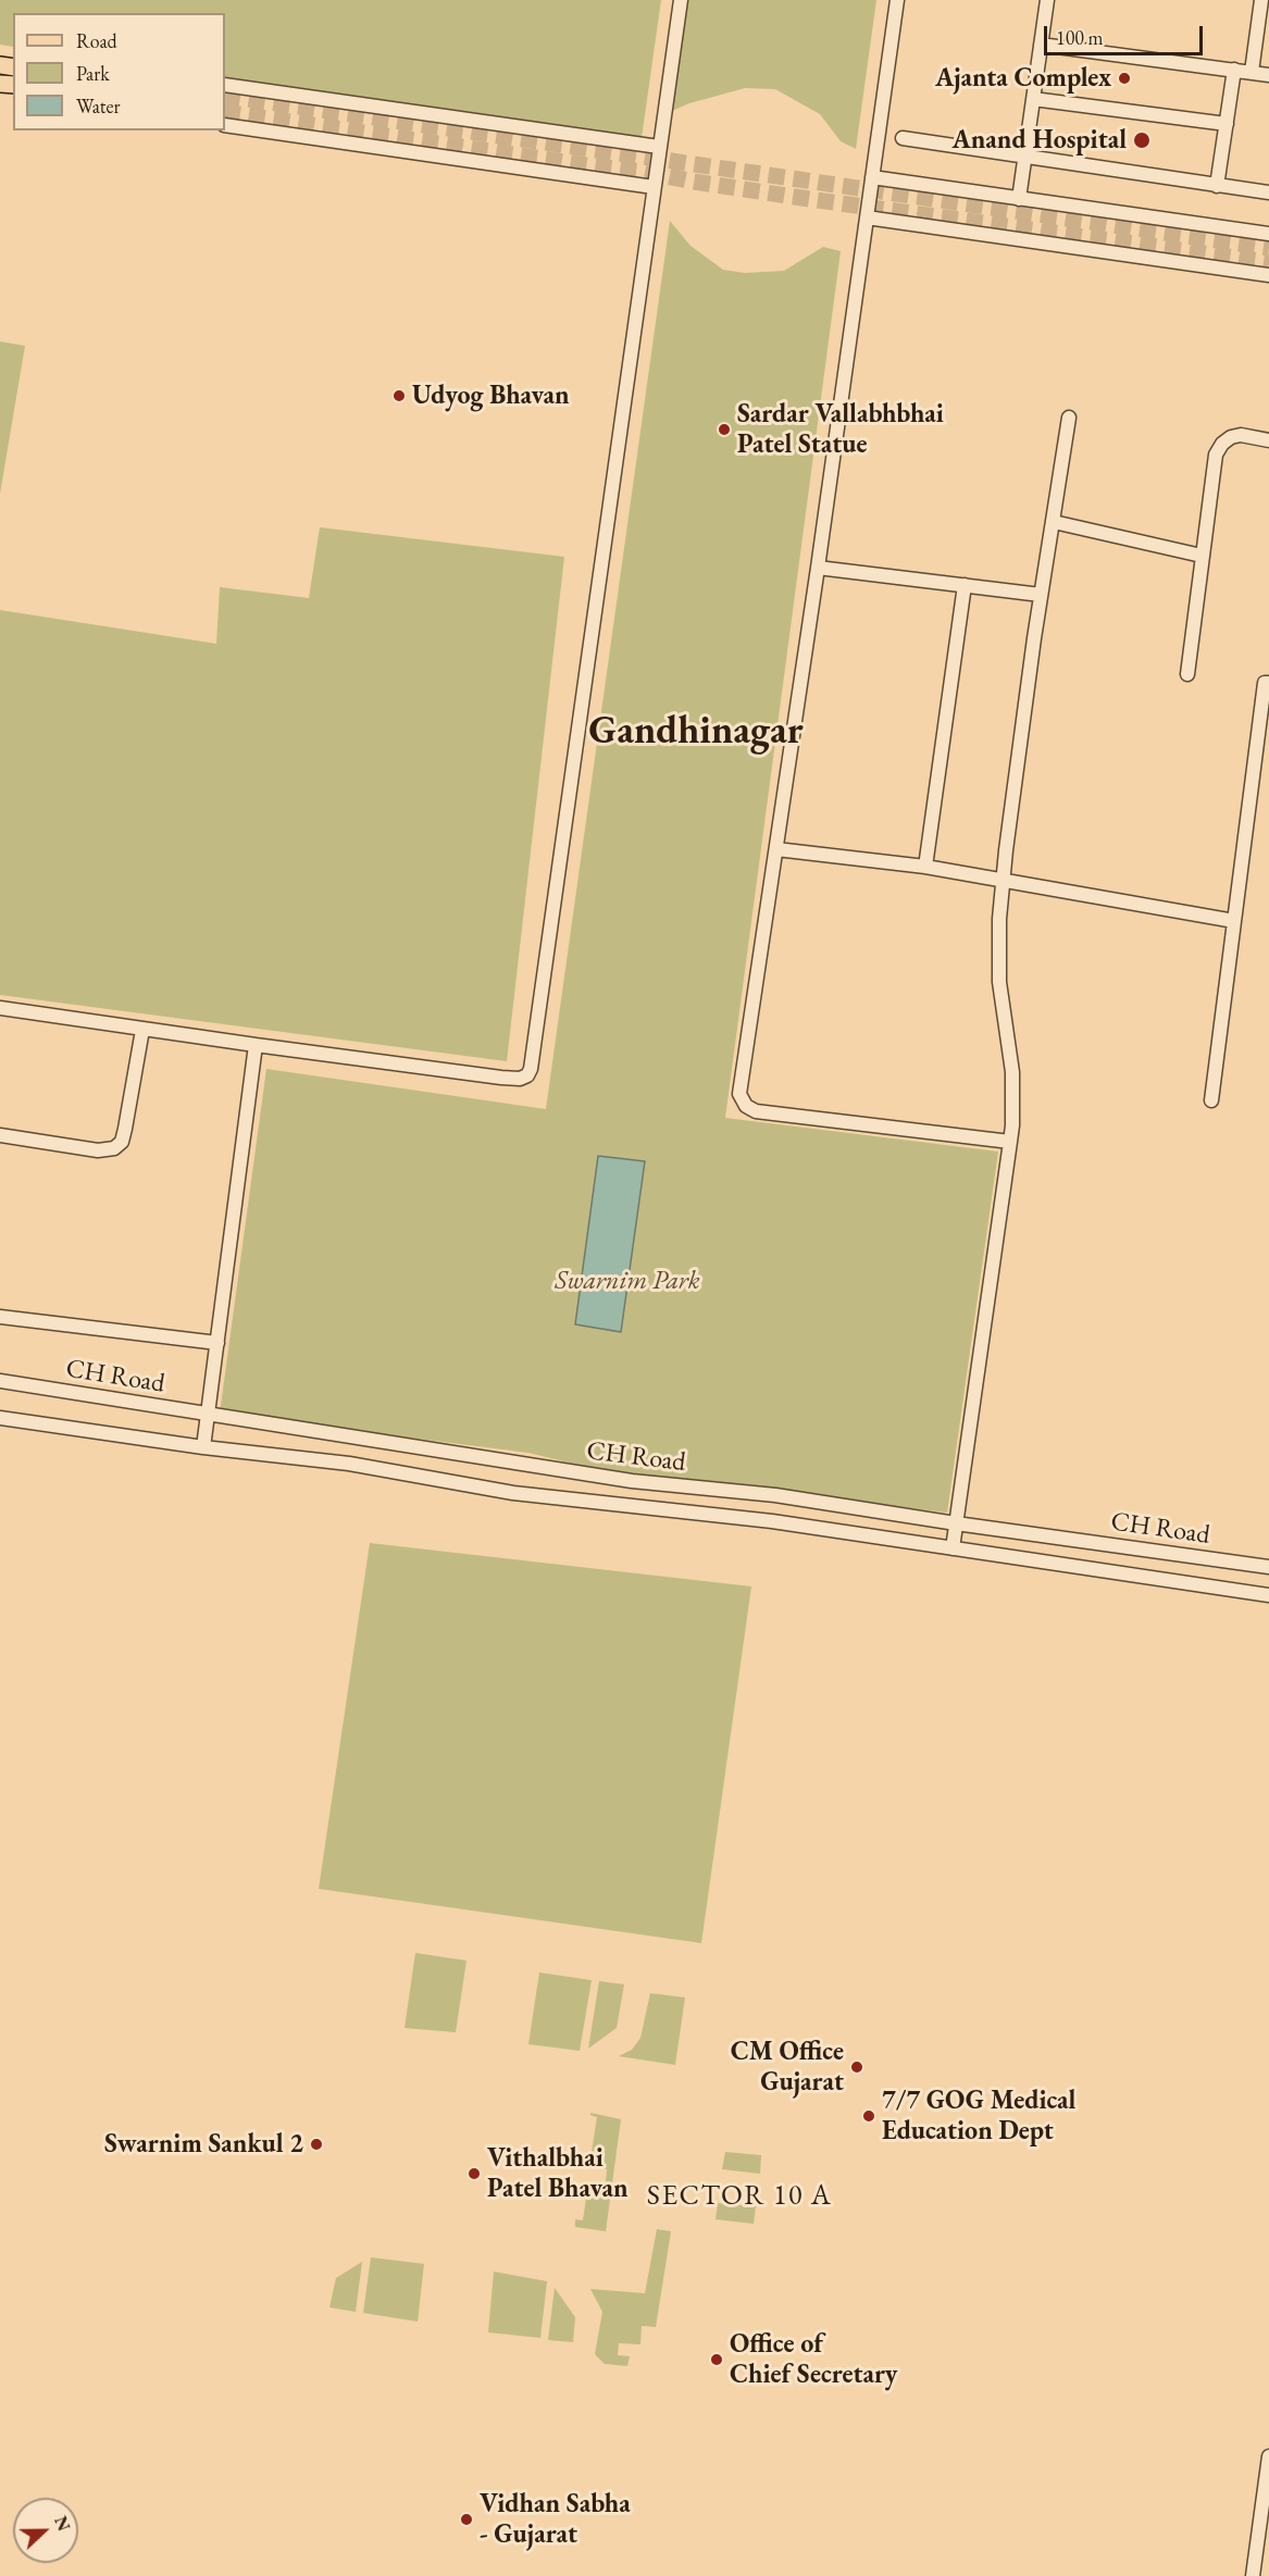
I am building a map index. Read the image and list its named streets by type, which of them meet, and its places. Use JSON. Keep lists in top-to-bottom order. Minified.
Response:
{"streets":{"street":["CH Road"]},"districts":["Gandhinagar","SECTOR 10 A"],"parks":["Swarnim Park"],"places":["Ajanta Complex","Anand Hospital","Udyog Bhavan","Sardar Vallabhbhai Patel Statue","CM Office Gujarat","7/7 GOG Medical Education Dept","Swarnim Sankul 2","Vithalbhai Patel Bhavan","Office of Chief Secretary","Vidhan Sabha - Gujarat"],"legend":["Road","Park","Water"],"scale_bar":"100 m","north":"right"}
